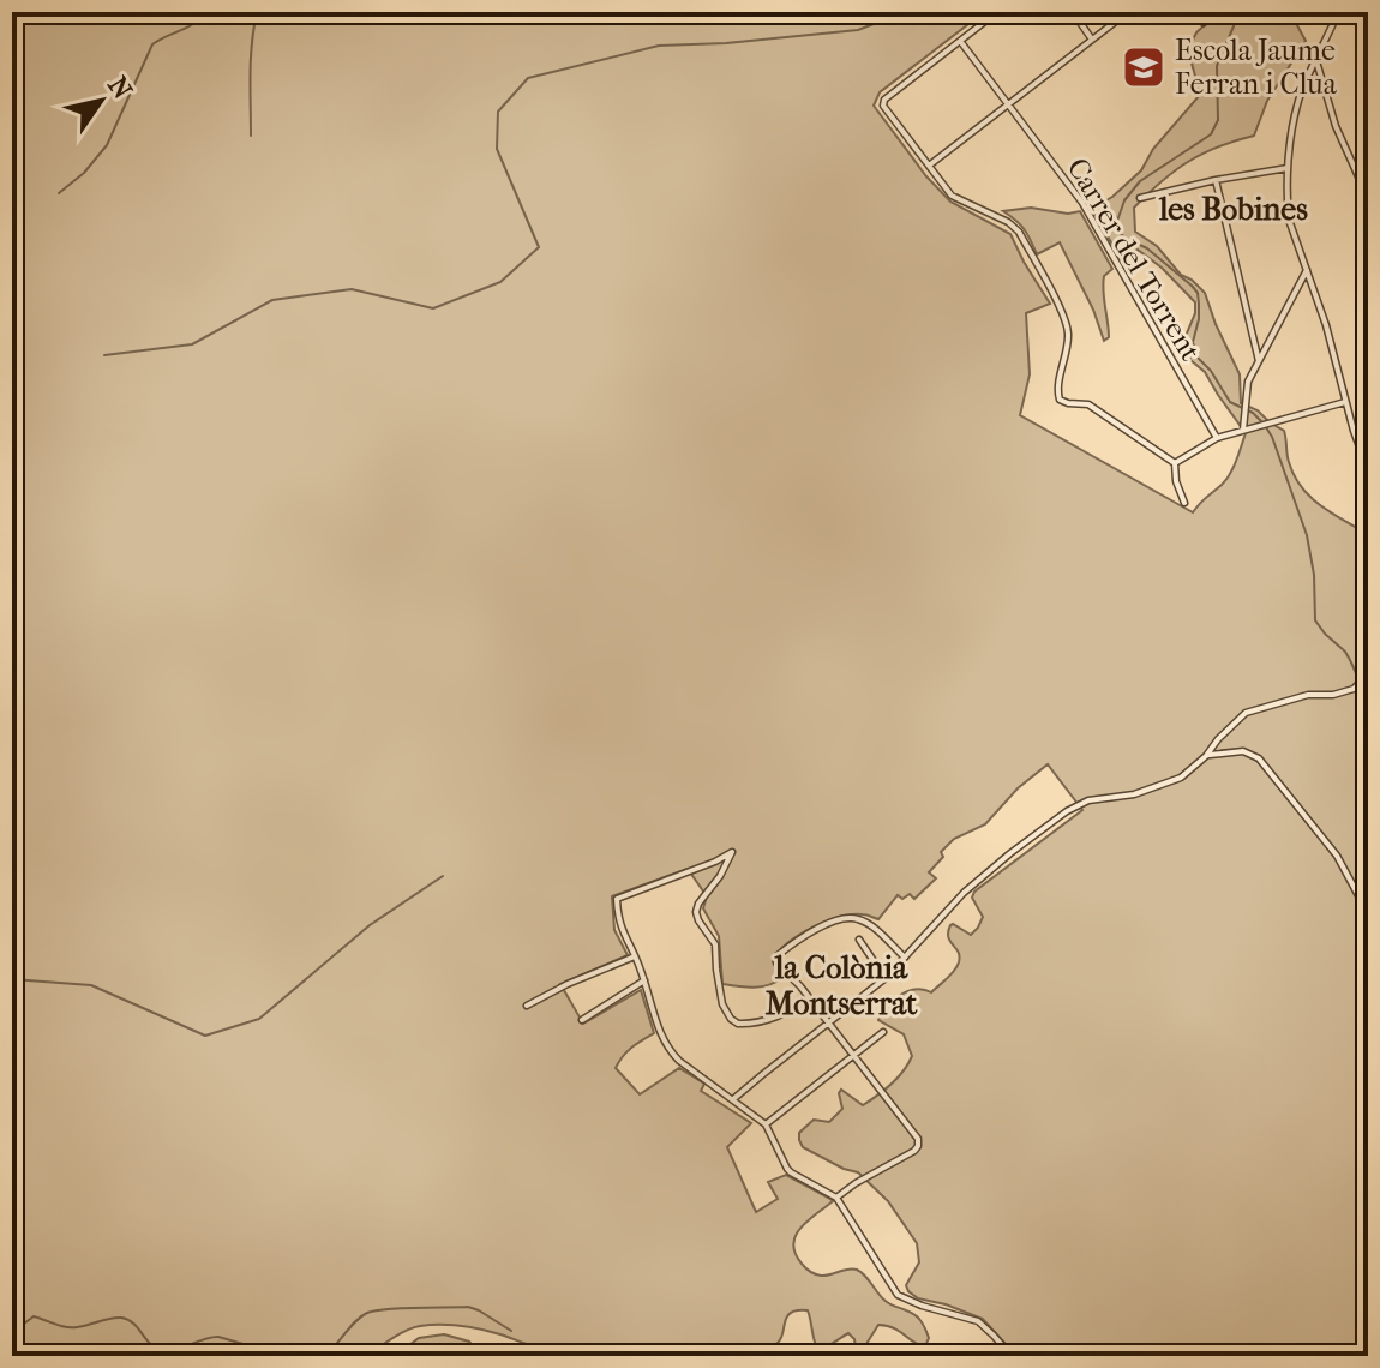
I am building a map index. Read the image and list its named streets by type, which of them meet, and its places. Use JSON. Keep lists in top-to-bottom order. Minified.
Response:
{"streets":{"street":["Carrer del Torrent"]},"districts":["les Bobines","la Colònia Montserrat"],"places":{"school or university":["Escola Jaume Ferran i Clua"]},"north":"top right"}
